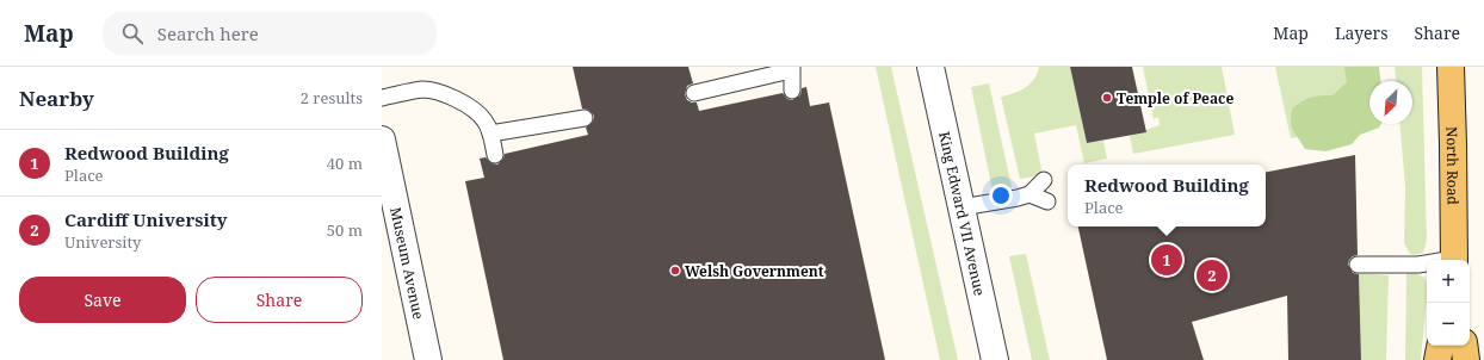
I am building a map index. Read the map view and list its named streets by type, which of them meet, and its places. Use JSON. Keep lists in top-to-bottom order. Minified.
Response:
{"streets":{"main road":["North Road"],"street":["King Edward VII Avenue","Museum Avenue"]},"places":["Temple of Peace","Welsh Government"],"north":"bottom left","page":{"header":"Map","search":"Search here","nav":["Map","Layers","Share"],"heading":["Nearby","2 results"],"list":[{"mark":"1","name":"Redwood Building","note":"Place","value":"40 m"},{"mark":"2","name":"Cardiff University","note":"University","value":"50 m"}],"popup":["Redwood Building","Place"],"pins":["1","2"],"map_buttons":["+","−"],"buttons":["Save","Share"]}}
